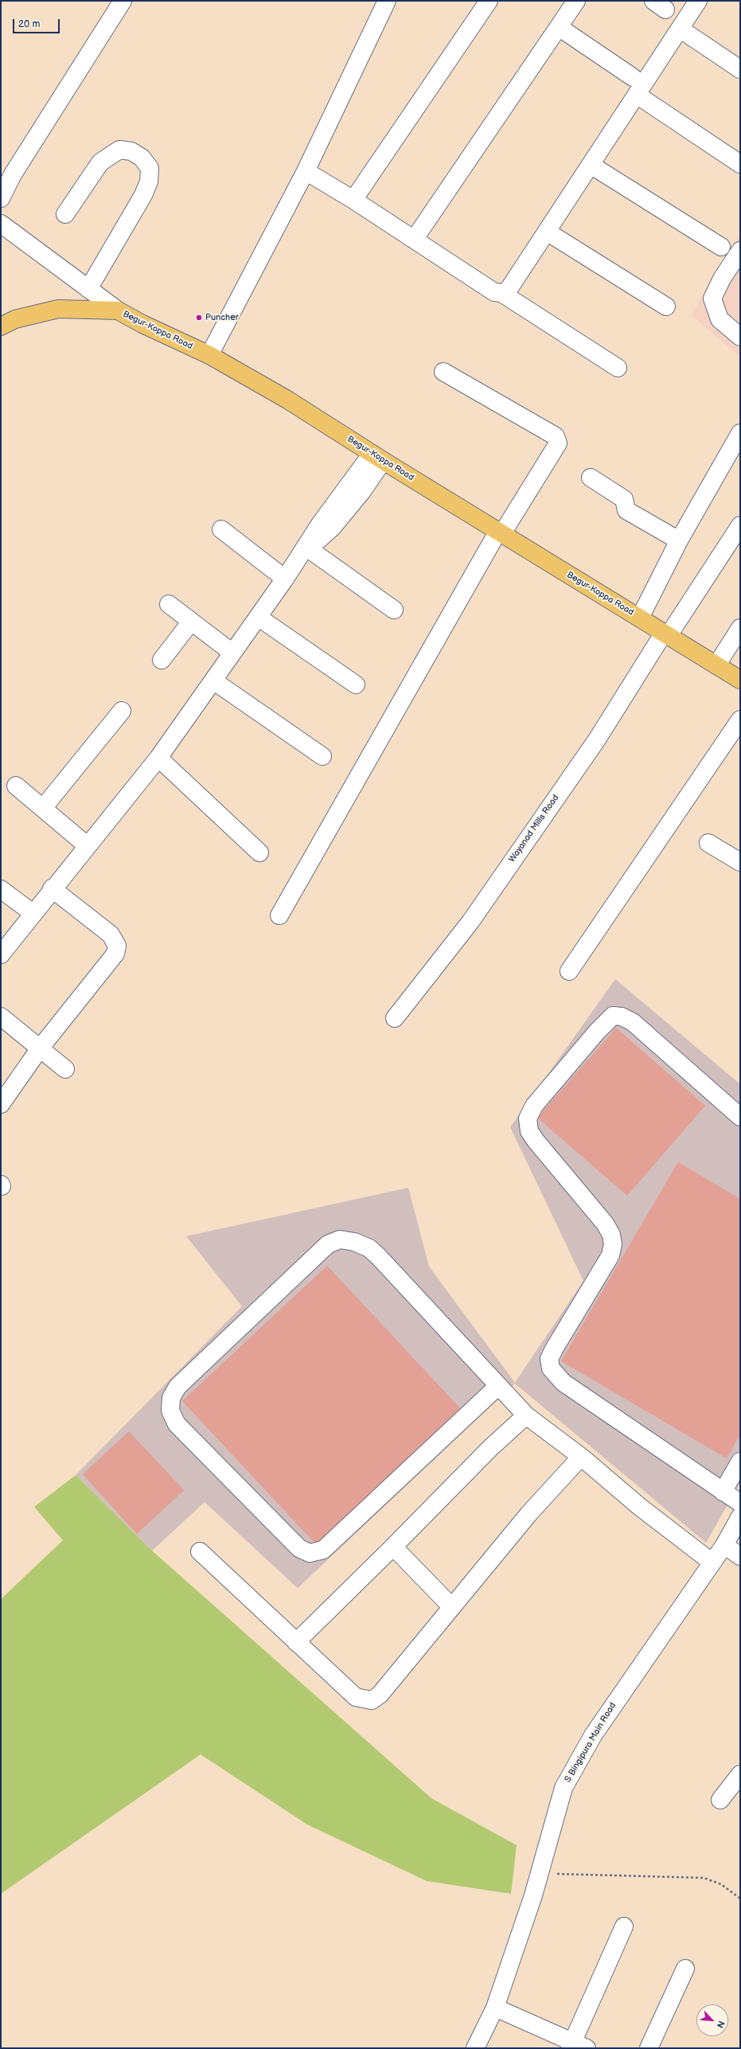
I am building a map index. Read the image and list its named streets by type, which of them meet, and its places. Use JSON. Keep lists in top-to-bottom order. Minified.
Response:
{"streets":{"main road":["Begur-Koppa Road"],"street":["Wayanad Mills Road","S Bingipura Main Road"]},"crossings":[["Begur-Koppa Road","Wayanad Mills Road"]],"places":["Puncher"],"scale_bar":"20 m","north":"bottom right"}
